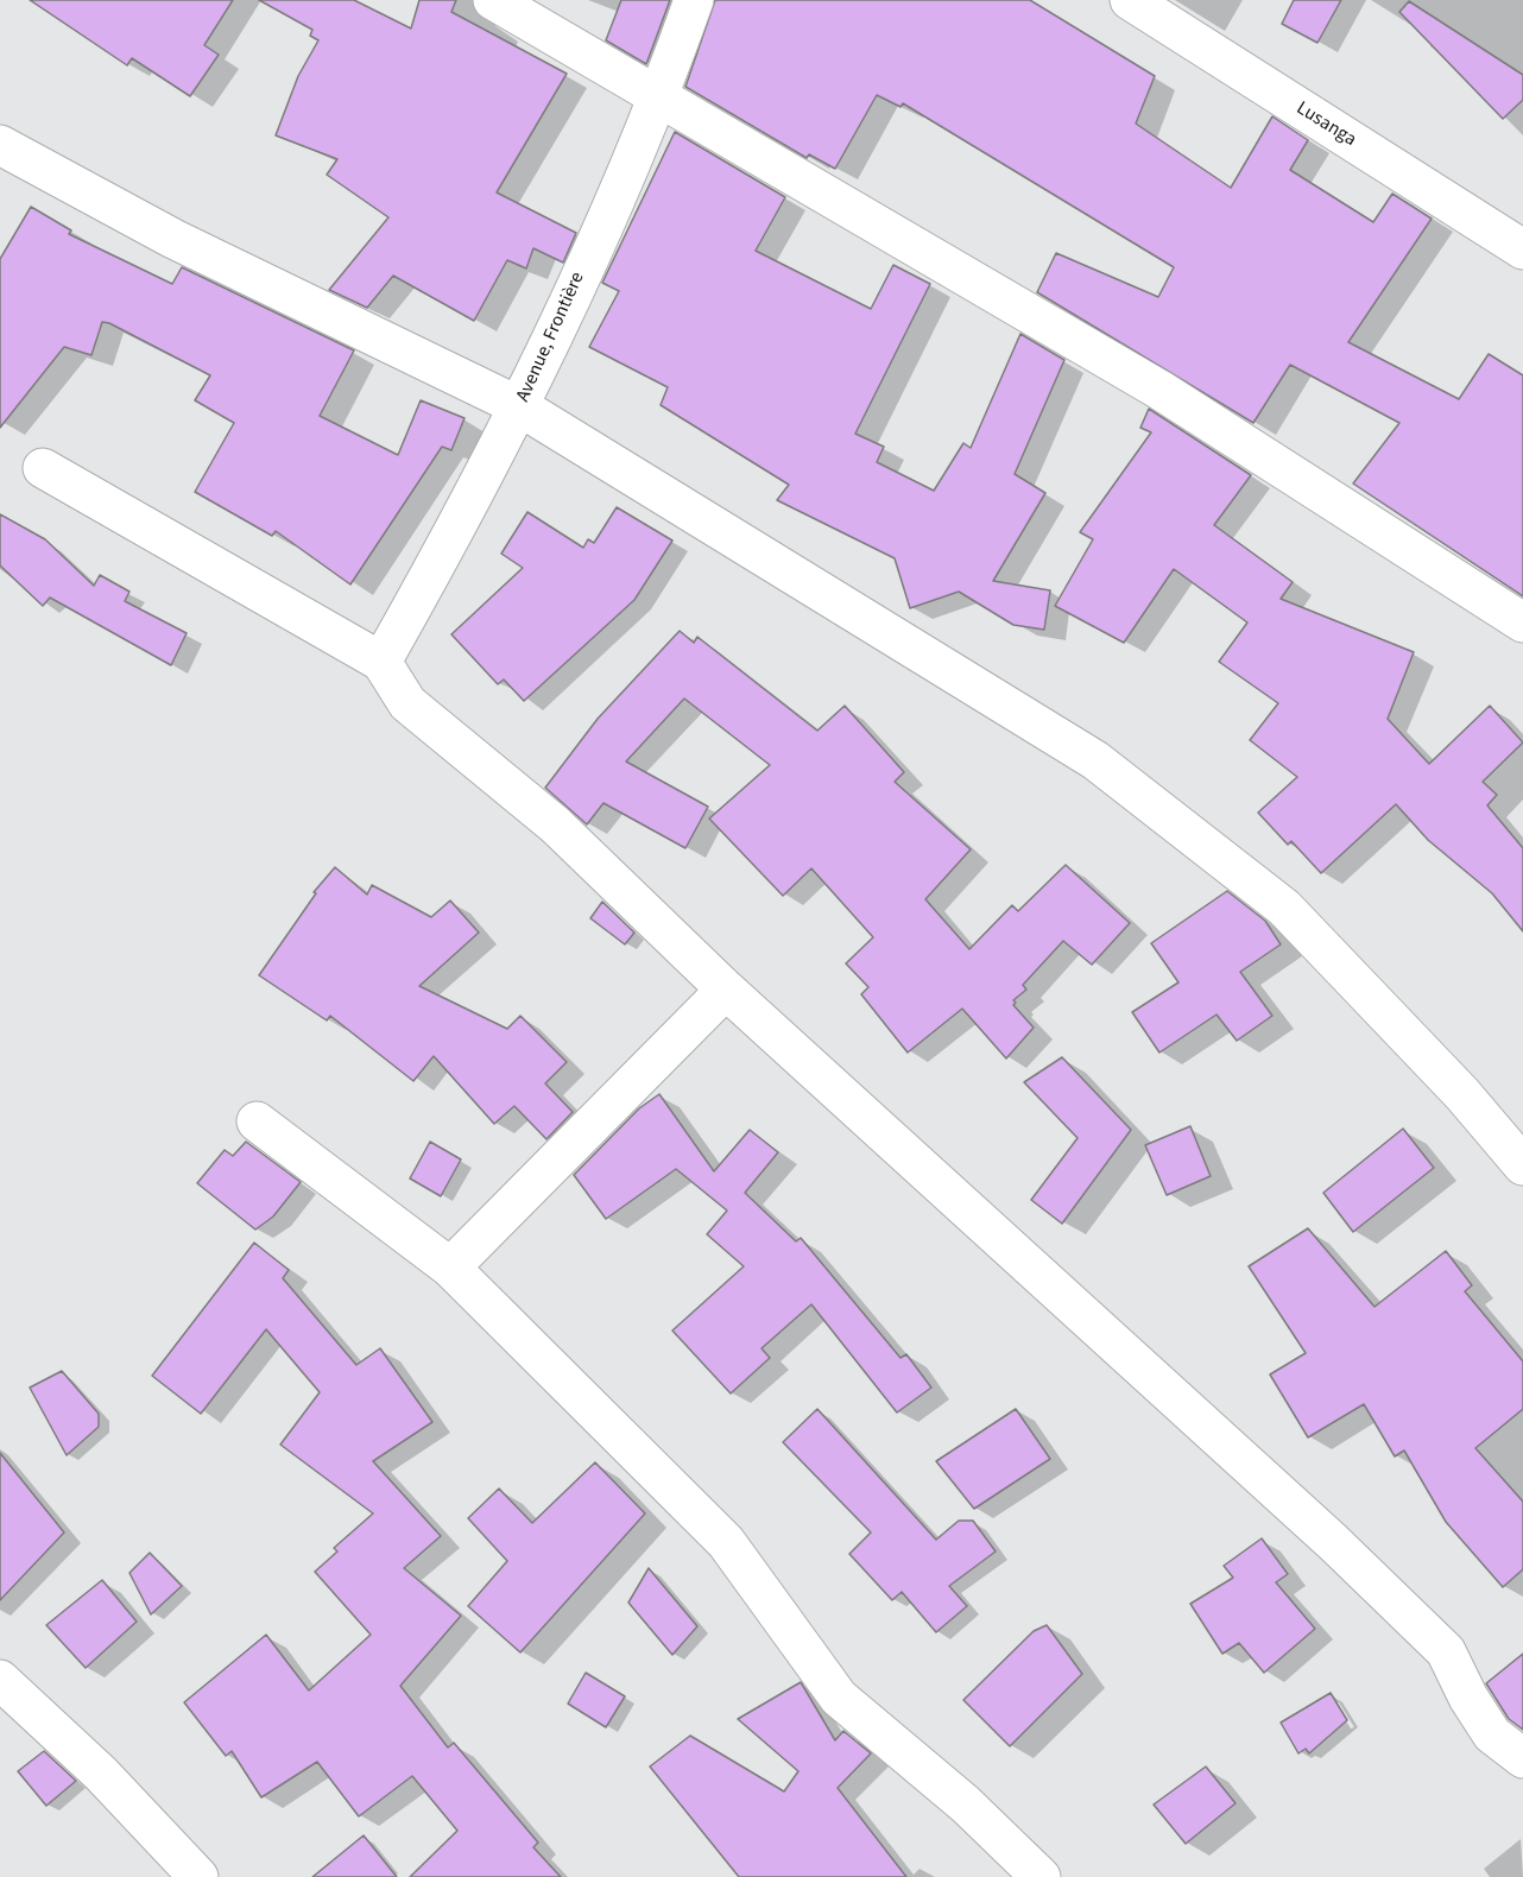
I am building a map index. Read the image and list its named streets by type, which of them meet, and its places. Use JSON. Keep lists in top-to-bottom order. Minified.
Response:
{"streets":{"street":["Lusanga","Avenue, Frontière"]}}
